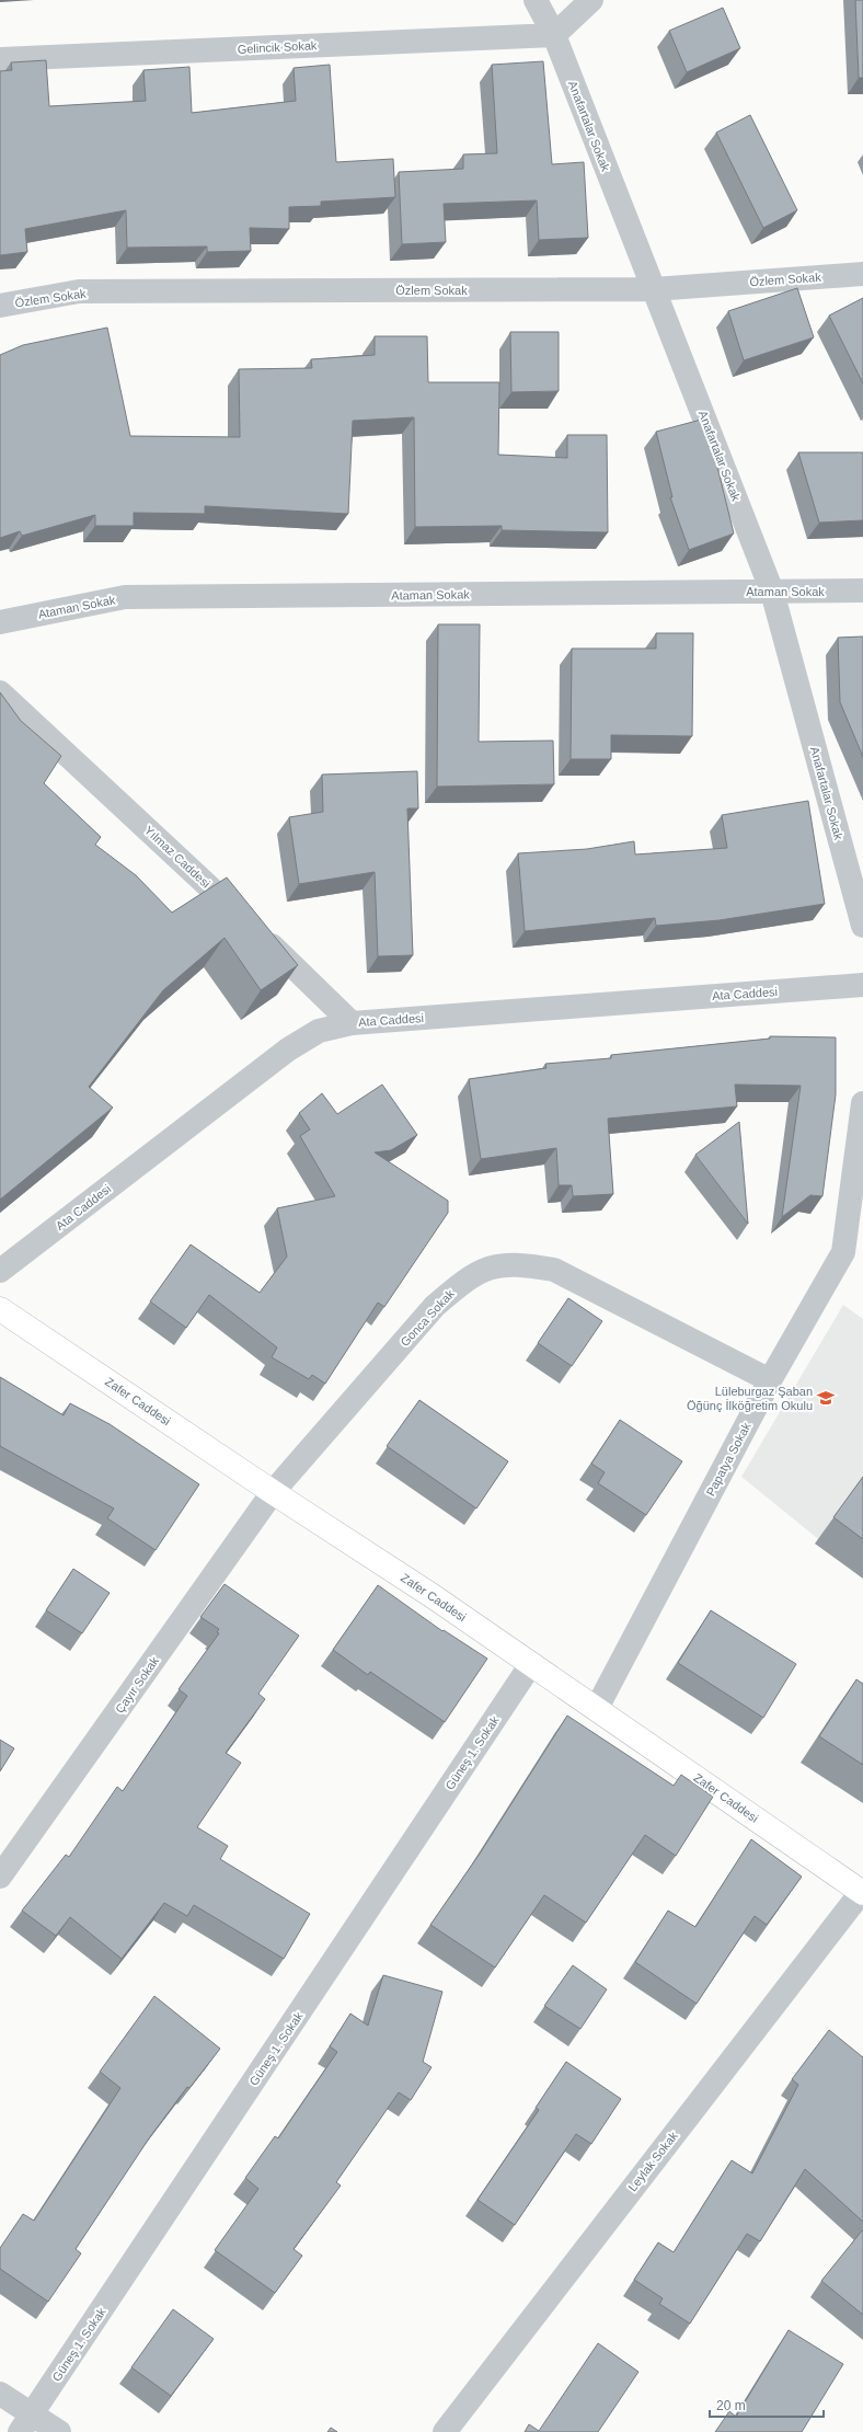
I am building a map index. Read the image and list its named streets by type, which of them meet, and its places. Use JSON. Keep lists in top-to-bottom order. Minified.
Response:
{"streets":{"main road":["Zafer Caddesi"],"street":["Gelincik Sokak","Anafartalar Sokak","Özlem Sokak","Ataman Sokak","Yılmaz Caddesi","Ata Caddesi","Gonca Sokak","Papatya Sokak","Çayır Sokak","Güneş 1. Sokak","Leylak Sokak"]},"crossings":[["Gelincik Sokak","Anafartalar Sokak"],["Anafartalar Sokak","Özlem Sokak"],["Anafartalar Sokak","Ataman Sokak"],["Yılmaz Caddesi","Ata Caddesi"],["Gonca Sokak","Zafer Caddesi"],["Gonca Sokak","Papatya Sokak"],["Gonca Sokak","Çayır Sokak"],["Zafer Caddesi","Papatya Sokak"],["Zafer Caddesi","Çayır Sokak"],["Zafer Caddesi","Güneş 1. Sokak"],["Zafer Caddesi","Leylak Sokak"]],"places":{"school or university":["Lüleburgaz Şaban Öğünç İlköğretim Okulu"]},"scale_bar":"20 m"}
